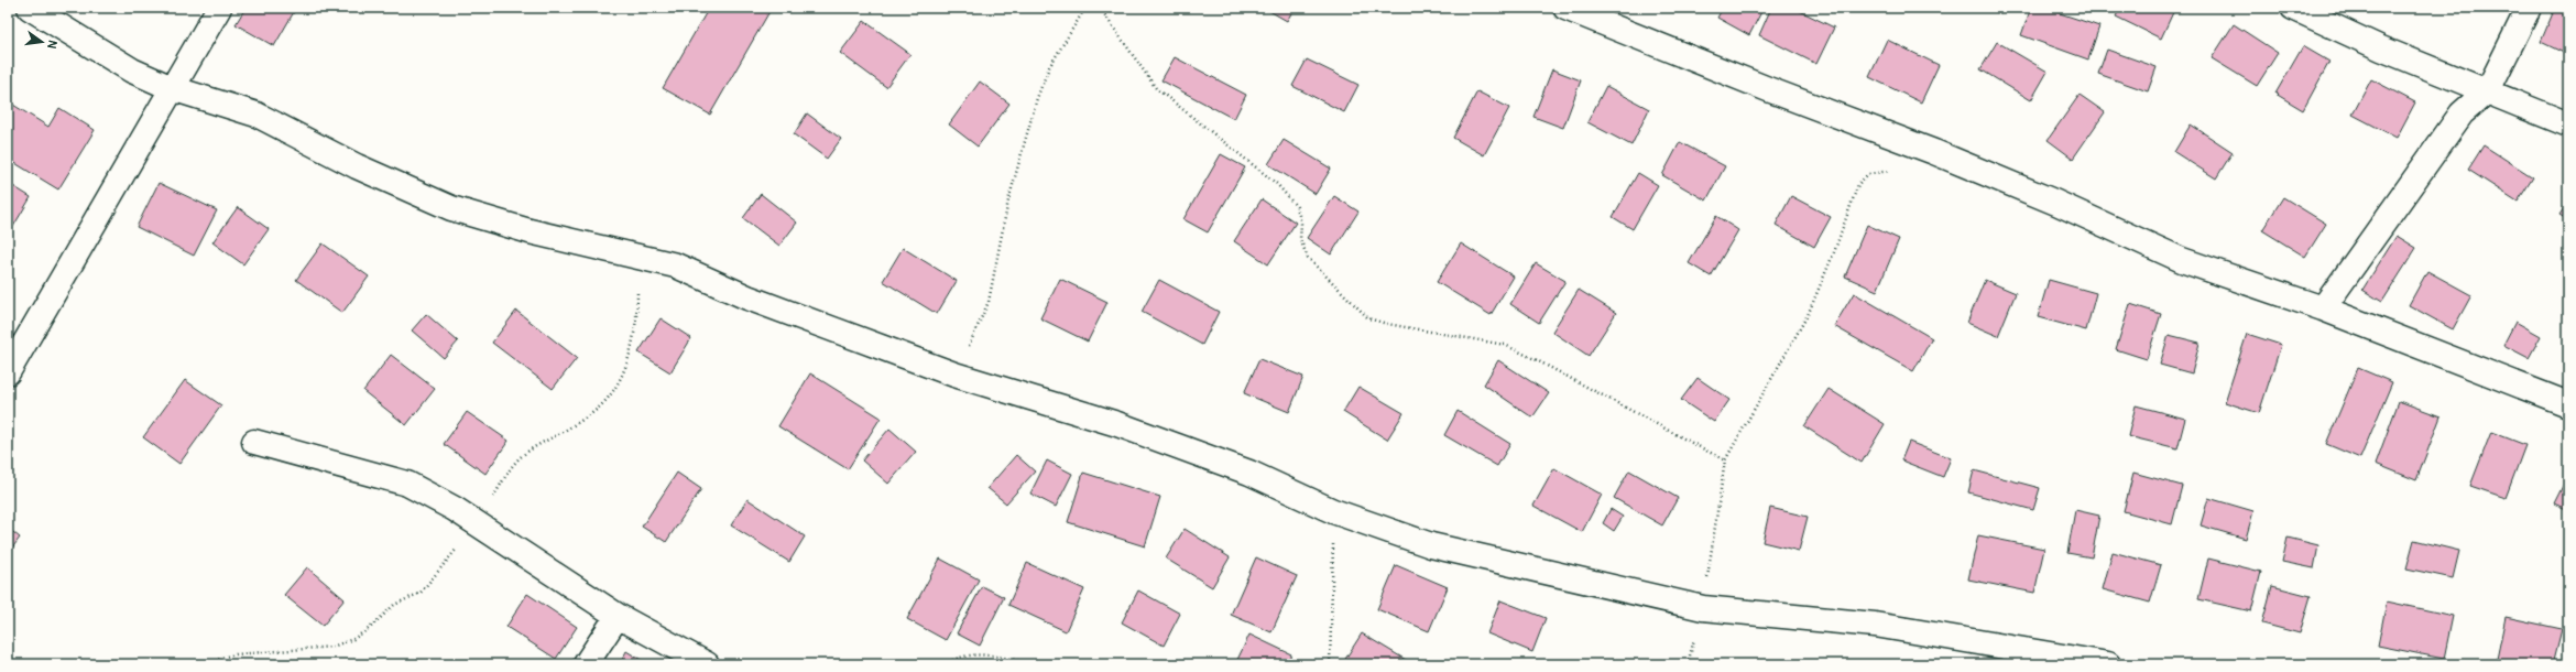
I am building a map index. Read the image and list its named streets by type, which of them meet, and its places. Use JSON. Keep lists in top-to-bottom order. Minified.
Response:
{"north":"right"}
